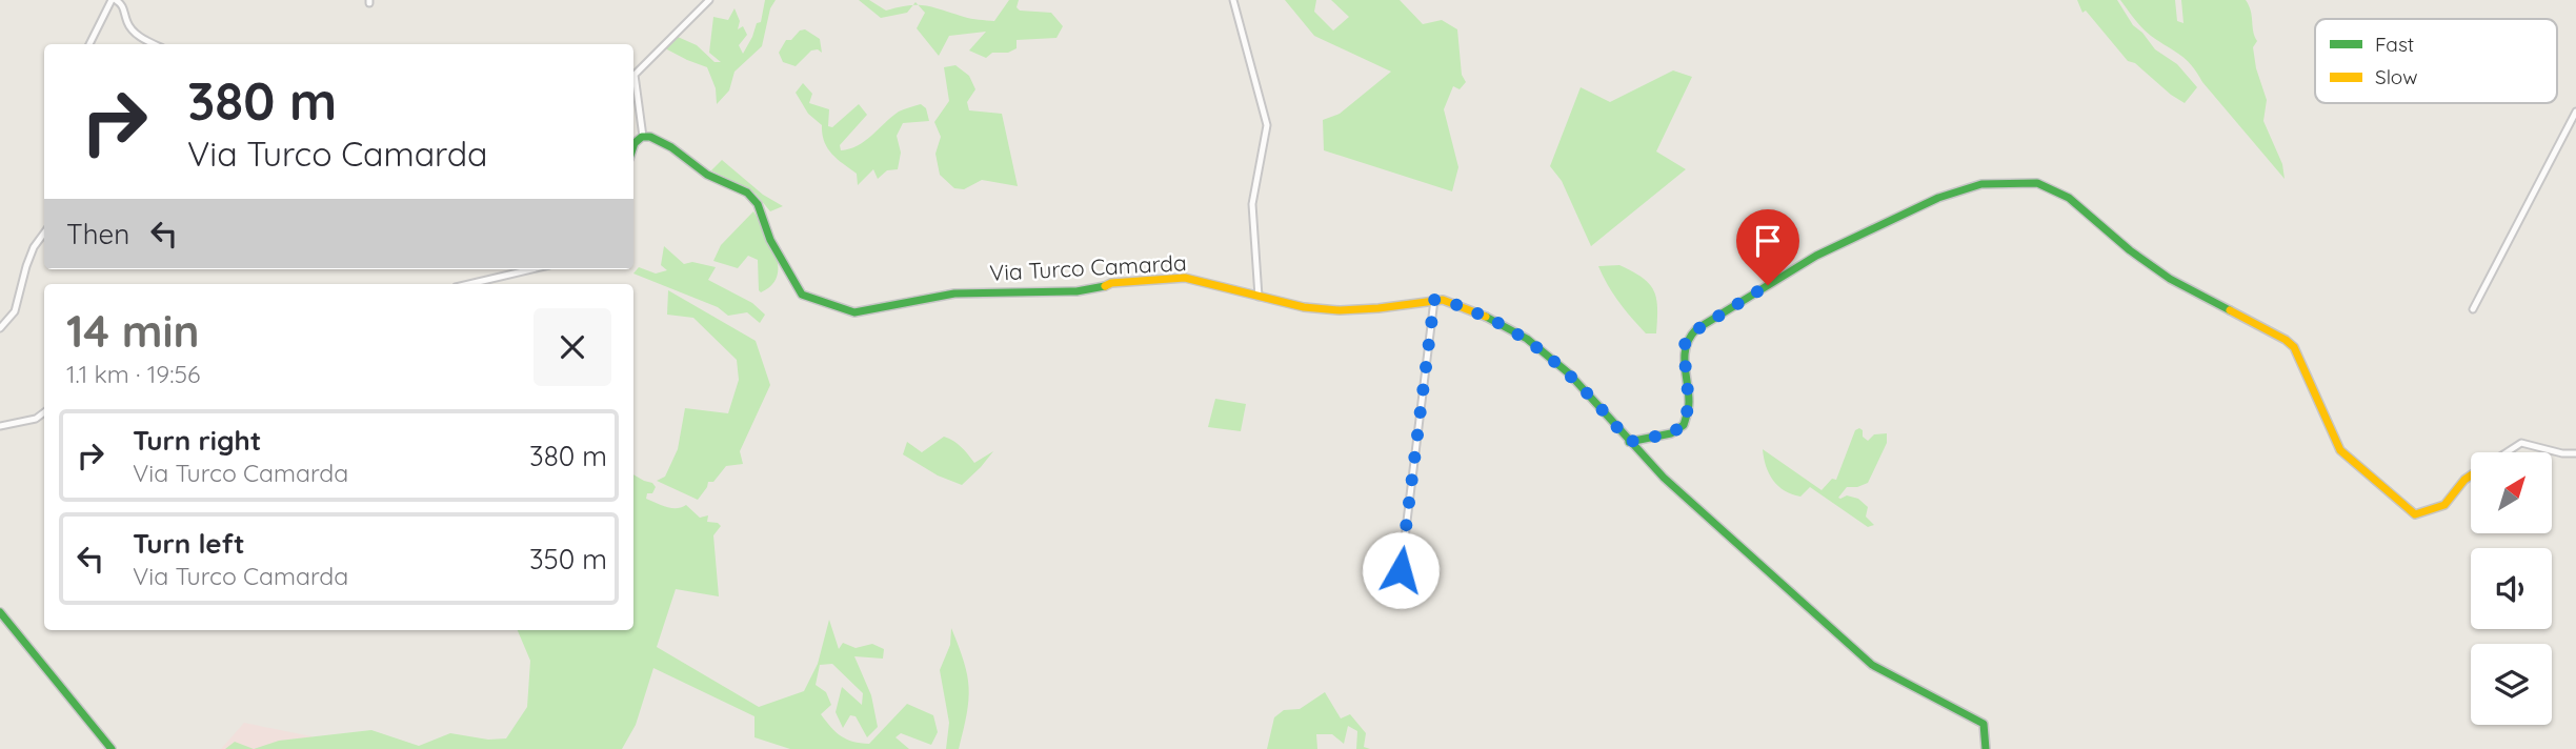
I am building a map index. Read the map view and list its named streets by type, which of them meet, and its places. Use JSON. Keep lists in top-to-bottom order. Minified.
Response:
{"streets":{"street":["Via Turco Camarda"]},"legend":["Fast","Slow"],"north":"top right","page":{"turn":["380 m","Via Turco Camarda"],"then":"Then","heading":["14 min","1.1 km · 19:56"],"list":[{"name":"Turn right","note":"Via Turco Camarda","value":"380 m"},{"name":"Turn left","note":"Via Turco Camarda","value":"350 m"}]}}
